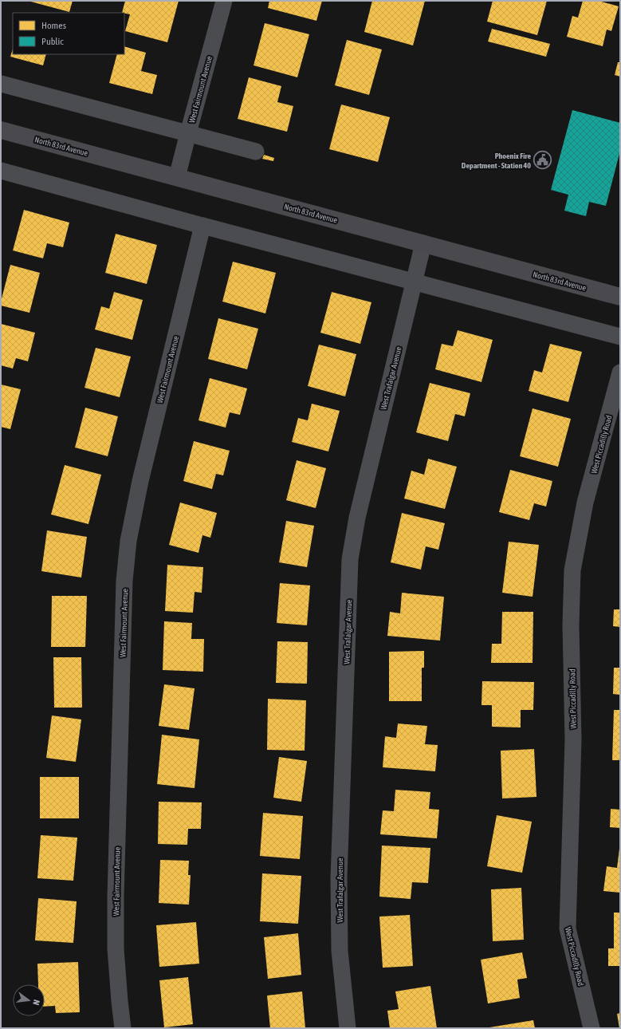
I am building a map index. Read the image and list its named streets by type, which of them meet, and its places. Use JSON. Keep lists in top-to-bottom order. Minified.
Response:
{"streets":{"main road":["North 83rd Avenue"],"street":["West Fairmount Avenue","West Trafalgar Avenue","West Piccadilly Road"]},"crossings":[["West Fairmount Avenue","North 83rd Avenue"],["North 83rd Avenue","West Trafalgar Avenue"]],"places":{"public building":["Phoenix Fire Department - Station 40"]},"legend":["Homes","Public"],"north":"right"}
